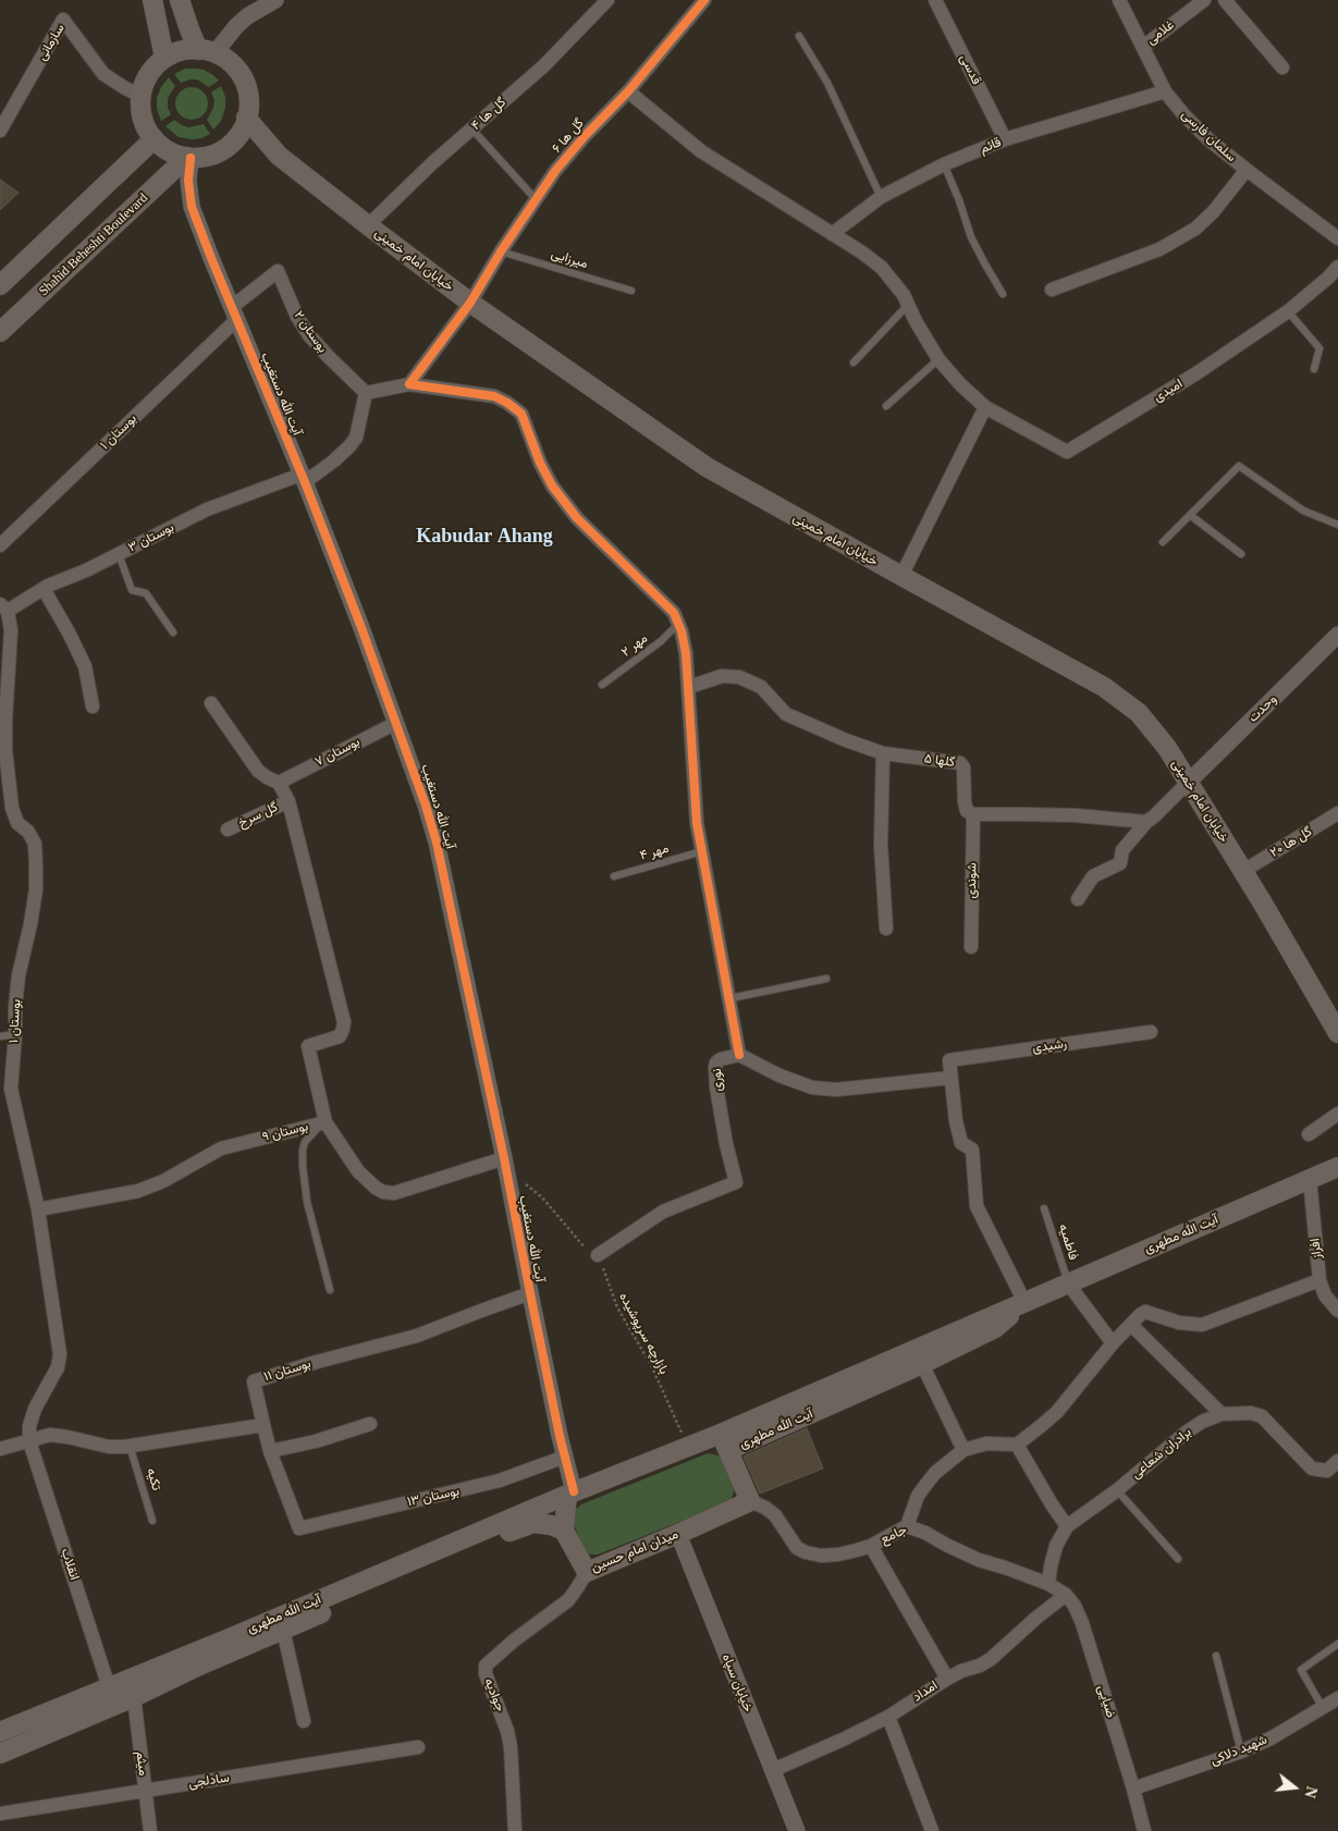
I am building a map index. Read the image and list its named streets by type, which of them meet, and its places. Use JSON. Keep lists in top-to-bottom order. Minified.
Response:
{"streets":{"main road":["Shahid Beheshti Boulevard","خیابان امام خمینی","آیت الله مطهری","میدان امام حسین"],"street":["غلامی","سازمانی","قدسی","گل ها ۴","گل ها ۶","سلمان فارسی","قائم","بوستان ۲","امیدی","آیت الله دستغیب","بوستان ۱","بوستان ۳","وحدت","بوستان ۷","گلها ۵","گل سرخ","گل ها ۲۰","شوندی","رشیدی","نوری","بوستان ۹","افراز","بوستان ۱۱","برادران شعاعی","بوستان ۱۳","جامع","انقلاب","خیابان سپاه","امداد","جوادیه","ضیایی","شهید دلاکی","میثم","سادلجی"],"lane":["میرزایی","مهر ۲","مهر ۴","فاطمیه","تکیه"],"path":["بازارچه سرپوشیده"]},"crossings":[["غلامی","سلمان فارسی"],["سازمانی","Shahid Beheshti Boulevard"],["سازمانی","خیابان امام خمینی"],["سازمانی","آیت الله دستغیب"],["قدسی","قائم"],["گل ها ۴","خیابان امام خمینی"],["گل ها ۶","میرزایی"],["گل ها ۶","خیابان امام خمینی"],["سلمان فارسی","قائم"],["Shahid Beheshti Boulevard","خیابان امام خمینی"],["Shahid Beheshti Boulevard","آیت الله دستغیب"],["خیابان امام خمینی","آیت الله دستغیب"],["خیابان امام خمینی","وحدت"],["خیابان امام خمینی","گل ها ۲۰"],["بوستان ۲","آیت الله دستغیب"],["بوستان ۲","بوستان ۱"],["بوستان ۲","بوستان ۳"],["آیت الله دستغیب","بوستان ۱"],["آیت الله دستغیب","بوستان ۳"],["آیت الله دستغیب","بوستان ۷"],["آیت الله دستغیب","بوستان ۹"],["آیت الله دستغیب","آیت الله مطهری"],["آیت الله دستغیب","بوستان ۱۱"],["آیت الله دستغیب","بوستان ۱۳"],["بوستان ۱","بوستان ۳"],["بوستان ۱","بوستان ۹"],["بوستان ۱","انقلاب"],["گلها ۵","شوندی"],["رشیدی","نوری"],["نوری","بازارچه سرپوشیده"],["آیت الله مطهری","فاطمیه"],["آیت الله مطهری","افراز"],["آیت الله مطهری","میدان امام حسین"],["آیت الله مطهری","انقلاب"],["آیت الله مطهری","میثم"],["جامع","میدان امام حسین"],["جامع","ضیایی"],["میدان امام حسین","خیابان سپاه"],["میدان امام حسین","جوادیه"],["خیابان سپاه","امداد"],["امداد","ضیایی"],["ضیایی","شهید دلاکی"],["میثم","سادلجی"]],"districts":["Kabudar Ahang"],"north":"right"}
